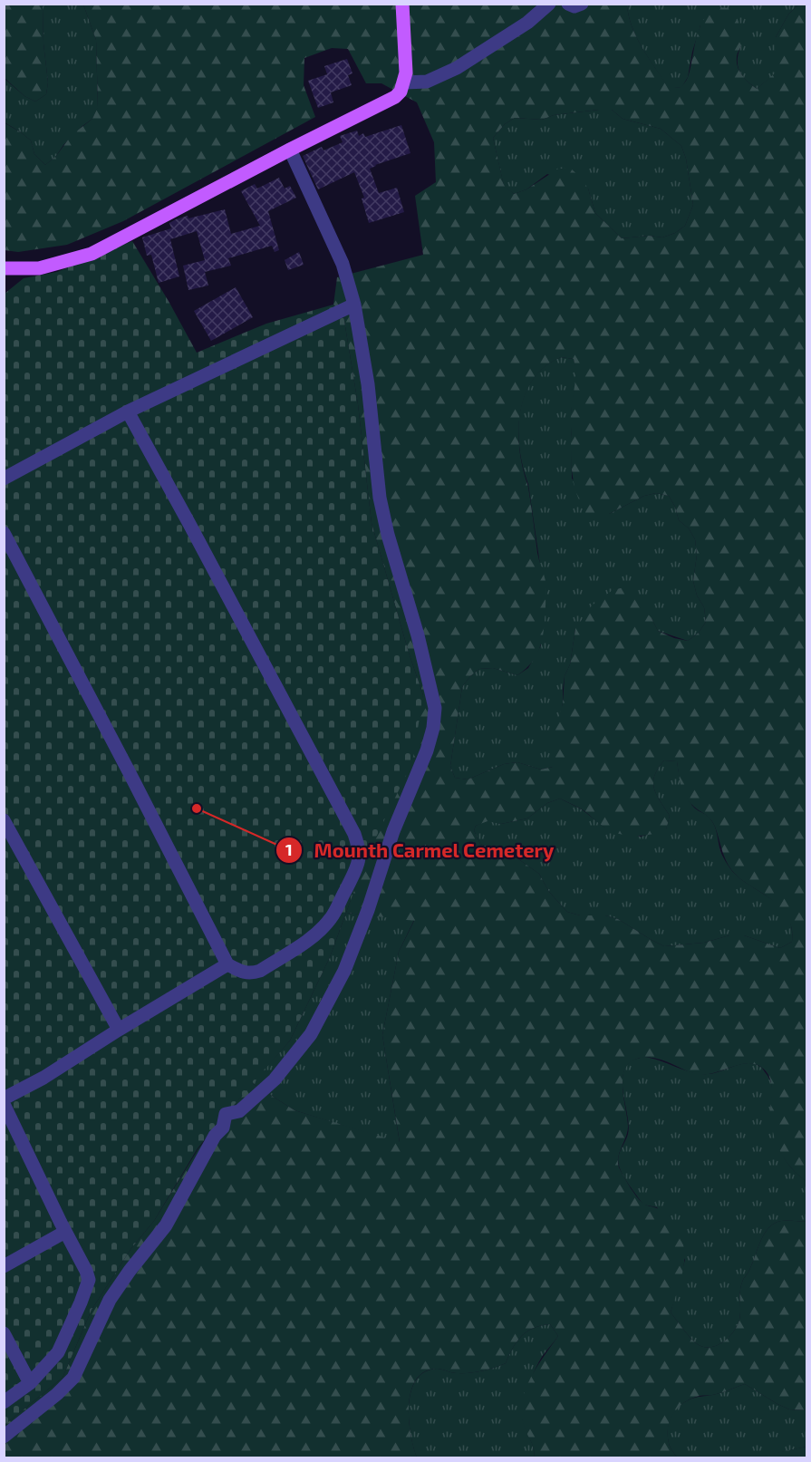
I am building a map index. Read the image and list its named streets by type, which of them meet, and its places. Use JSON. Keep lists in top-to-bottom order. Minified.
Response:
{"places":["Mounth Carmel Cemetery"]}
